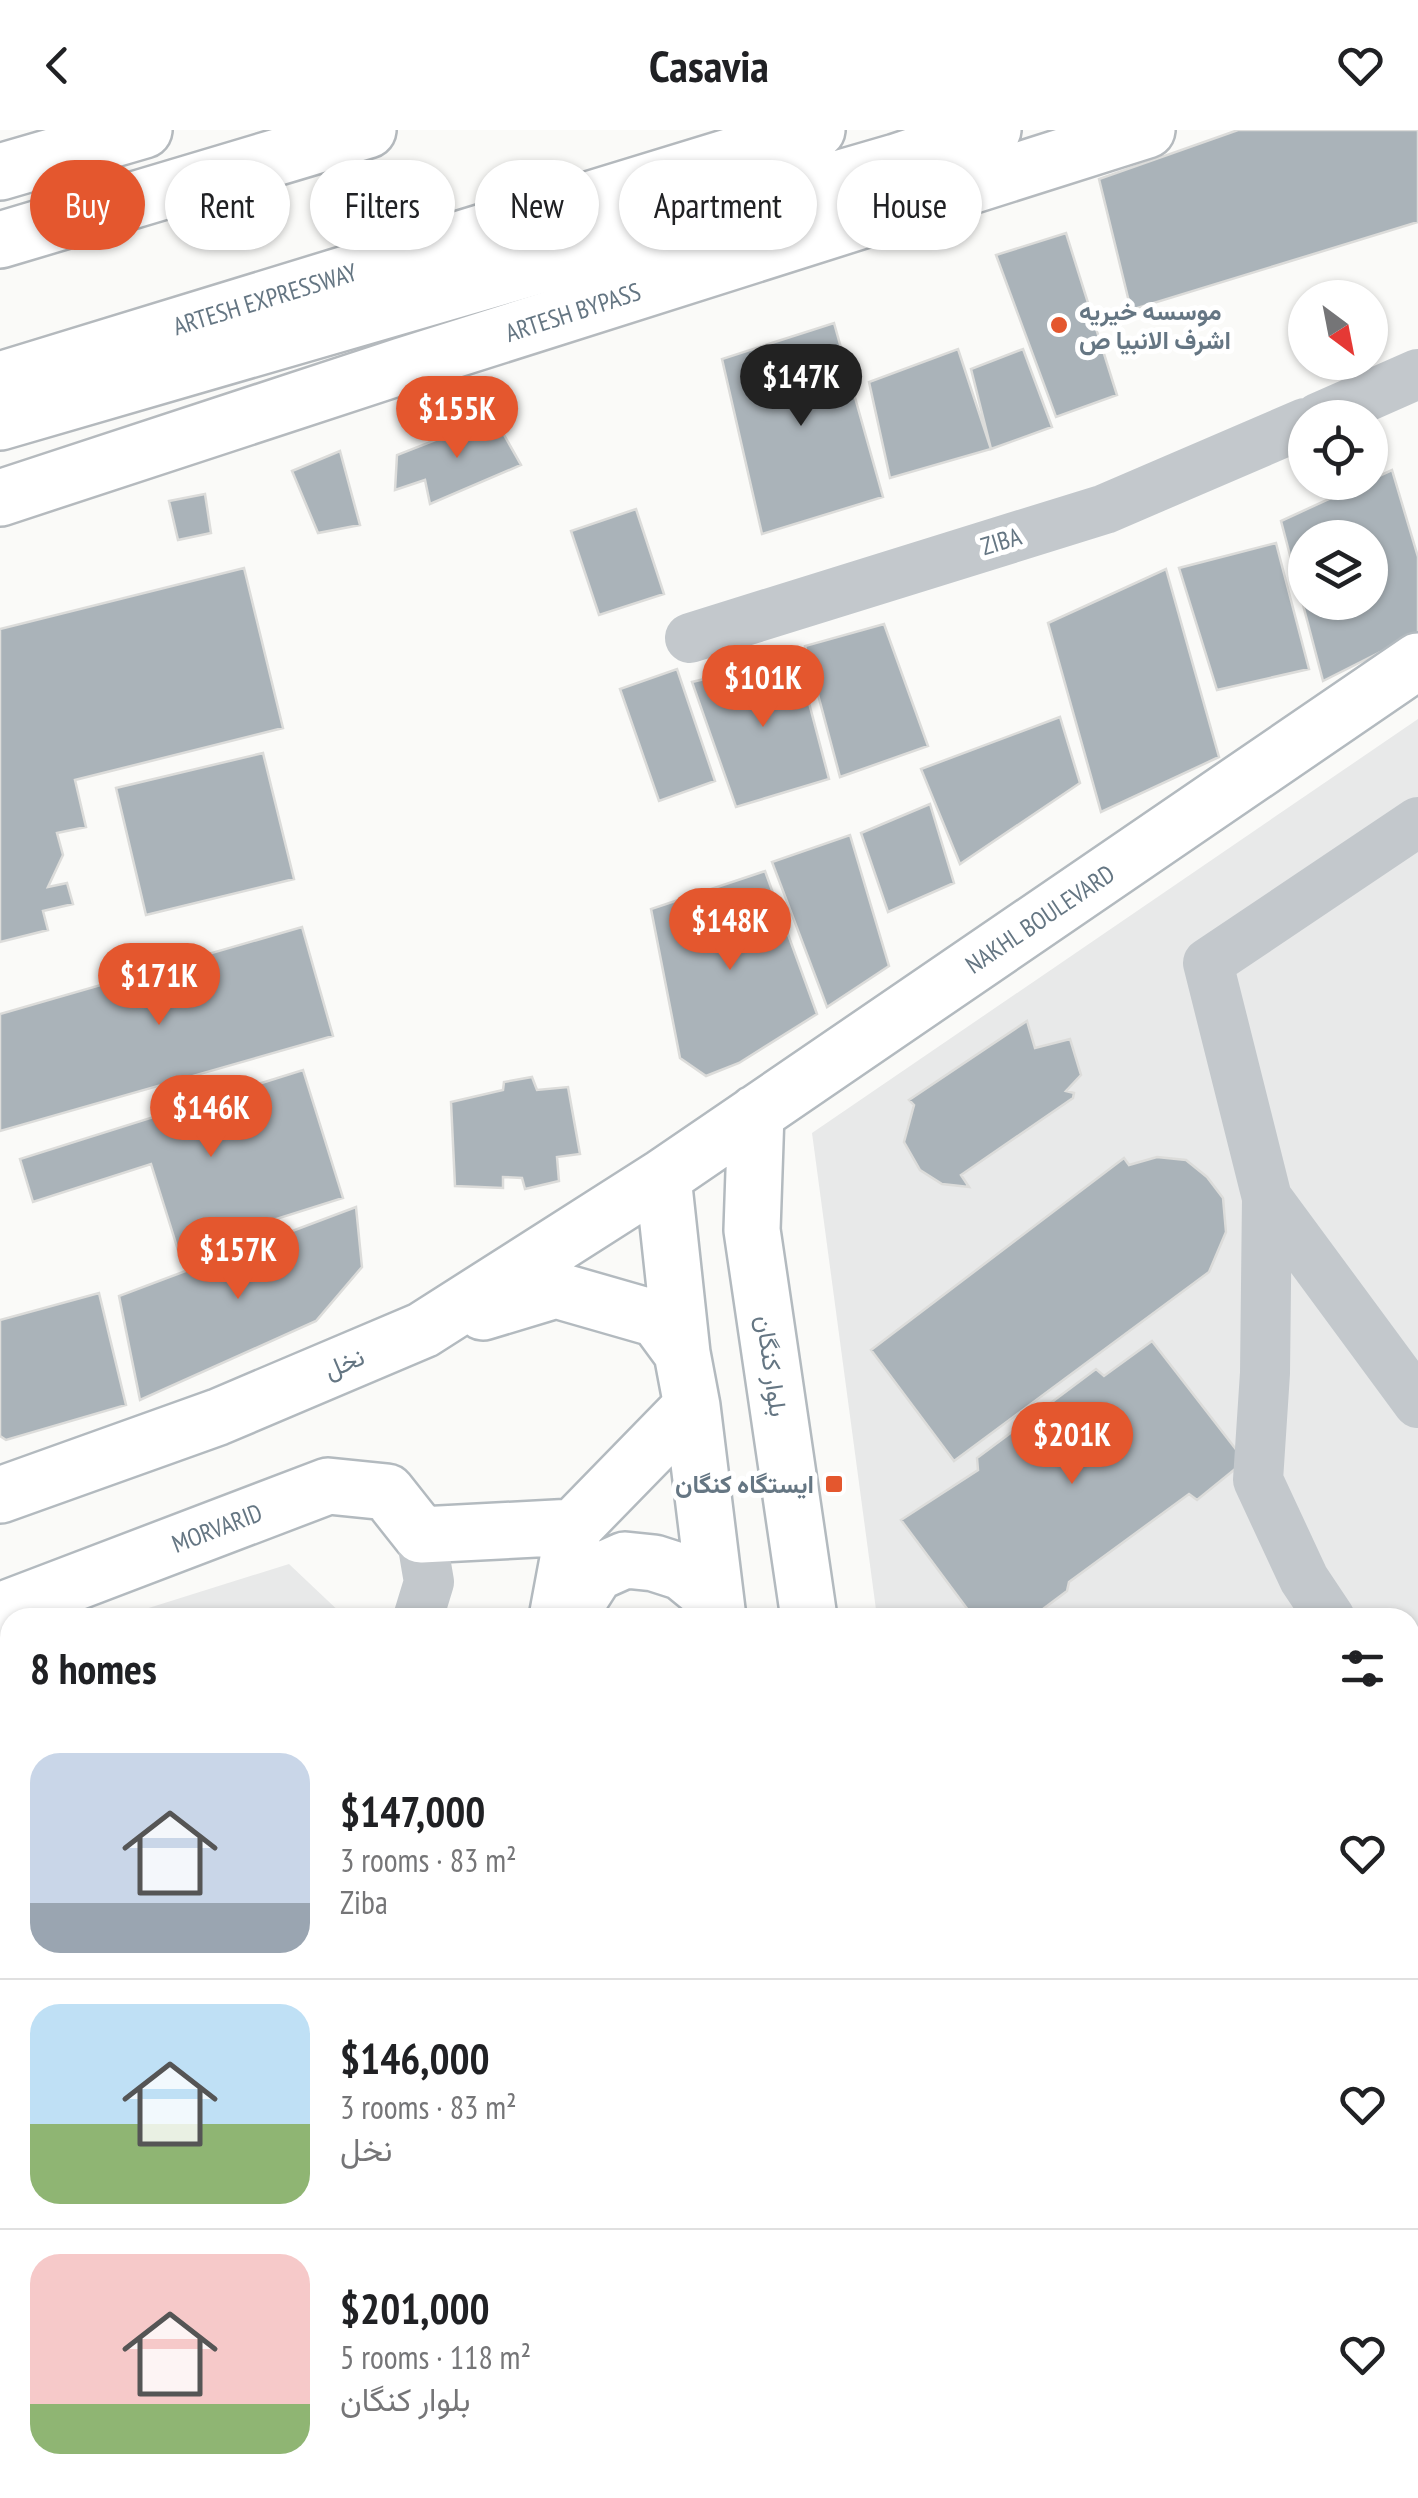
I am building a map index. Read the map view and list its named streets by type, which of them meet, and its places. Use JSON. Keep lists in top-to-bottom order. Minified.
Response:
{"streets":{"main road":["ARTESH EXPRESSWAY","ARTESH BYPASS","NAKHL BOULEVARD","نخل","بلوار کنگان","MORVARID"],"street":["ZIBA"]},"crossings":[["NAKHL BOULEVARD","نخل"],["NAKHL BOULEVARD","بلوار کنگان"]],"places":{"other":["موسسه خیریه اشرف الانبیا ص"],"transit":["ایستگاه کنگان"]},"north":"bottom right","page":{"header":"Casavia","chip":["Buy","Rent","Filters","New","Apartment","House"],"price":["$147K","$155K","$101K","$148K","$171K","$146K","$157K","$201K"],"heading":"8 homes","list":[{"name":"$147,000","note":"3 rooms · 83 m² · Ziba"},{"name":"$146,000","note":"3 rooms · 83 m² · نخل"},{"name":"$201,000","note":"5 rooms · 118 m² · بلوار کنگان"}]}}
